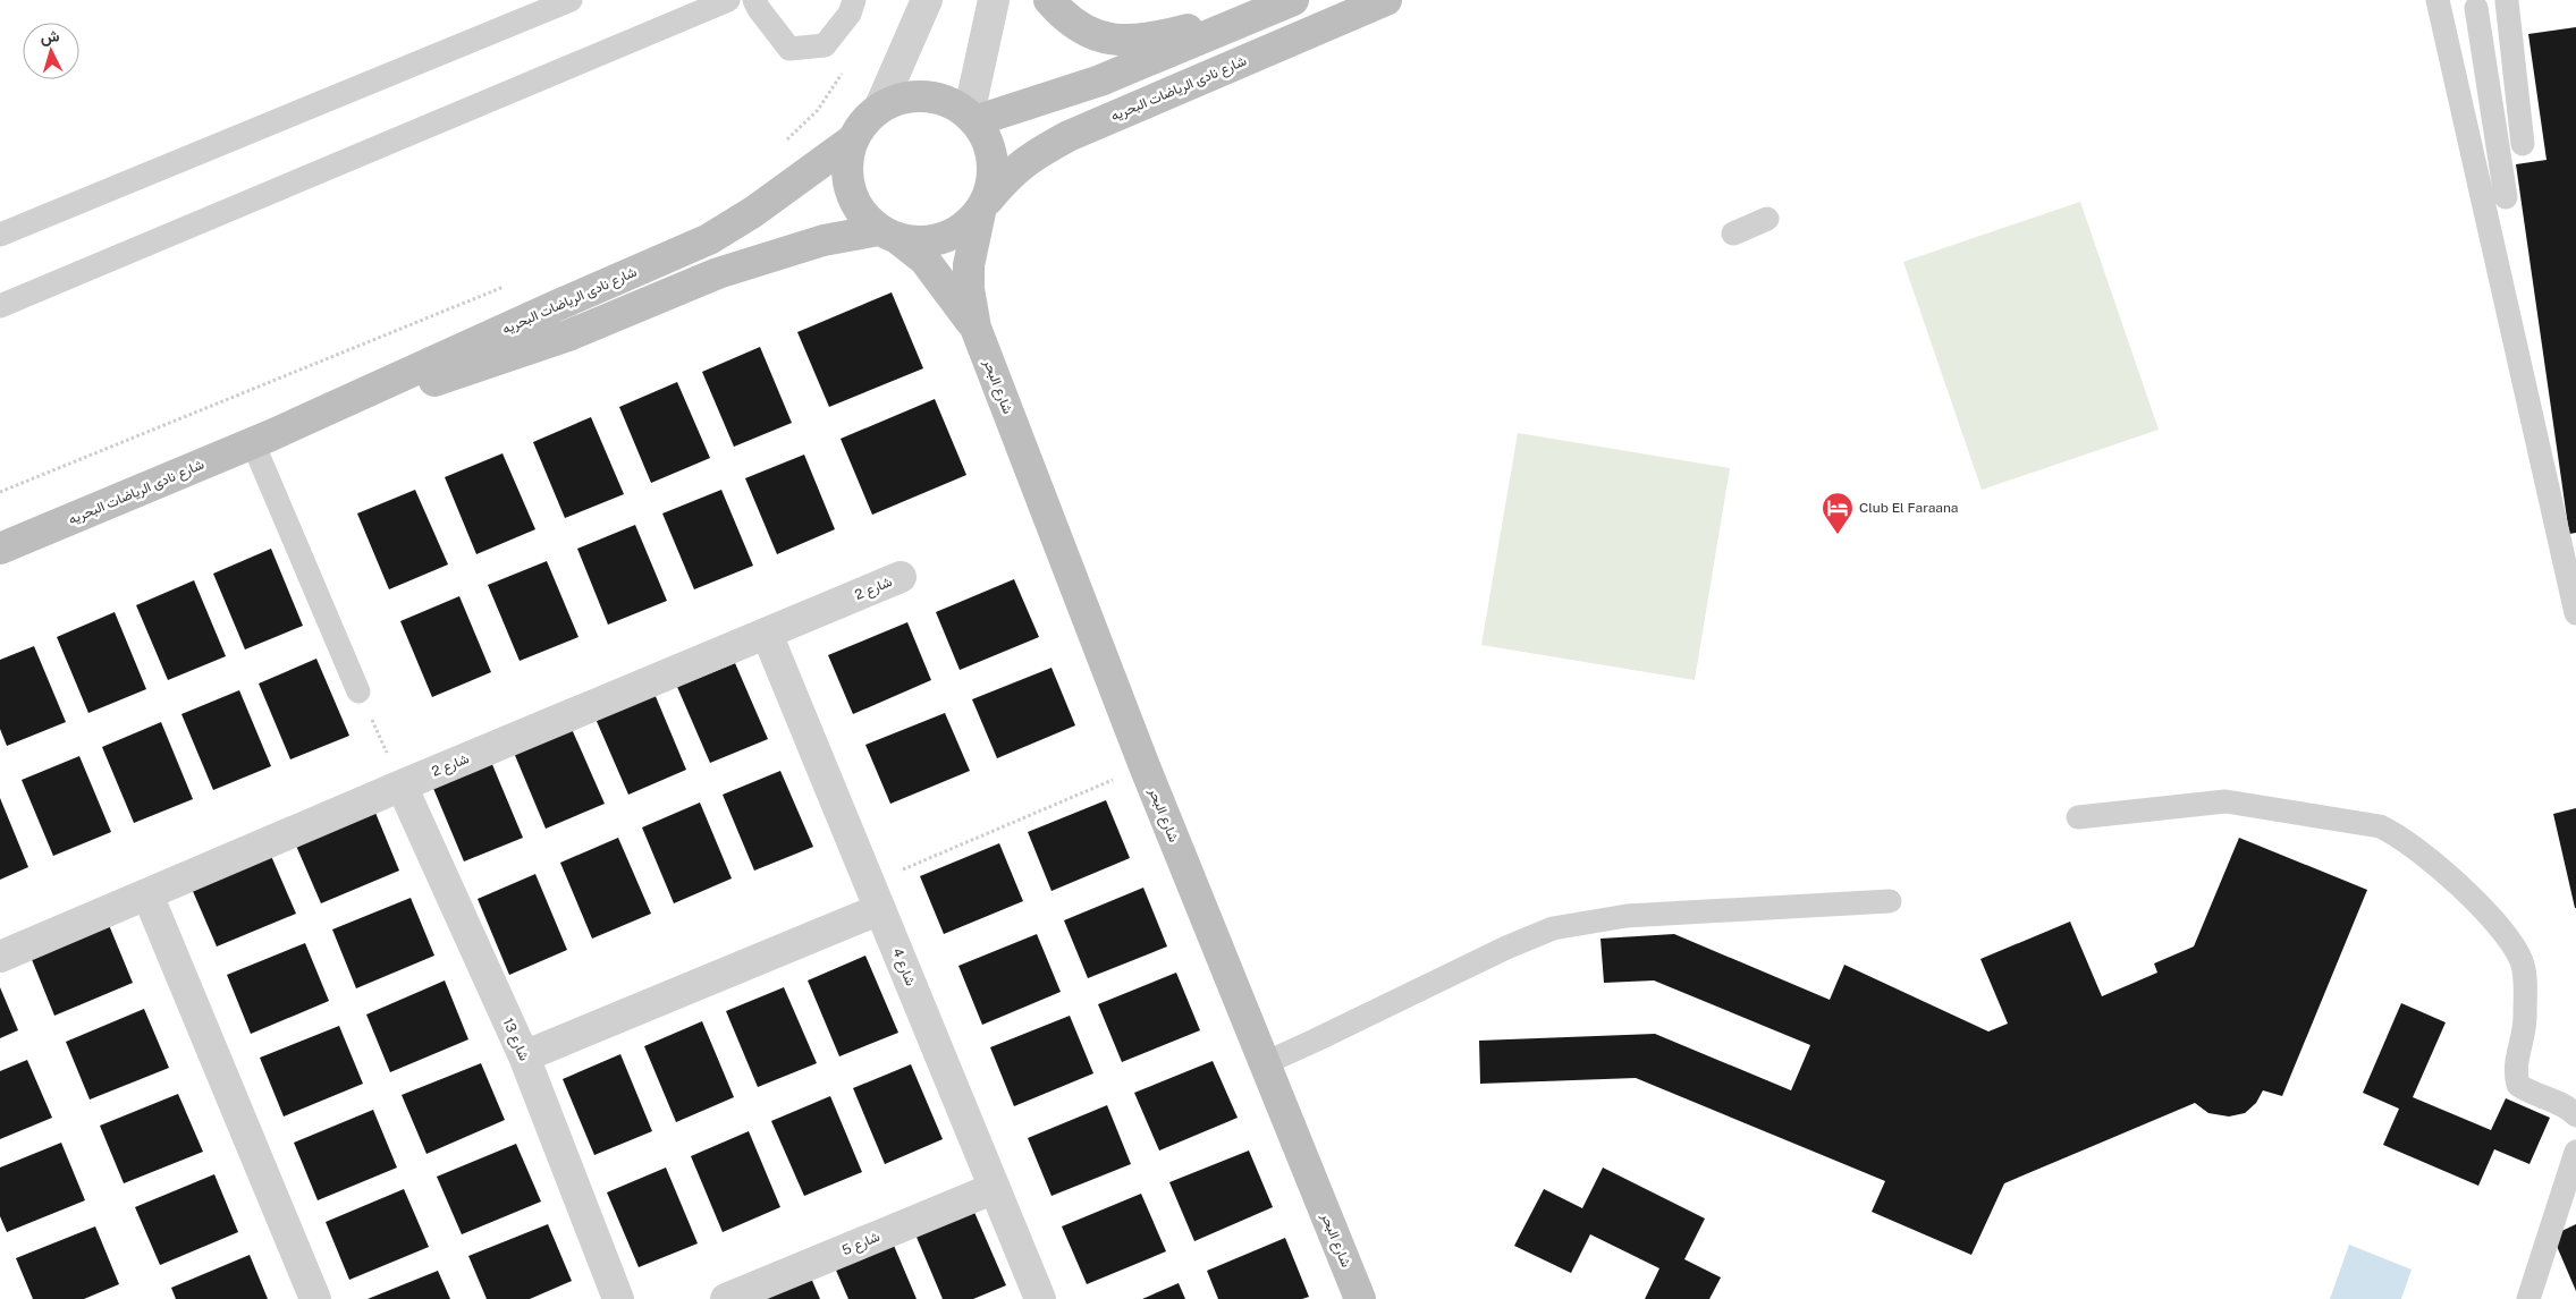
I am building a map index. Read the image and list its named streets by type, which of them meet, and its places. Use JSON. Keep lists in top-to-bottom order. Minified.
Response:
{"streets":{"main road":["شارع نادى الرياضات البحريه","شارع البحر"],"street":["شارع 2","شارع 4","شارع 13","شارع 5"]},"crossings":[["شارع نادى الرياضات البحريه","شارع البحر"],["شارع 2","شارع 4"],["شارع 2","شارع 13"],["شارع 4","شارع 5"]],"places":{"hotel":["Club El Faraana"]},"north":"top"}
